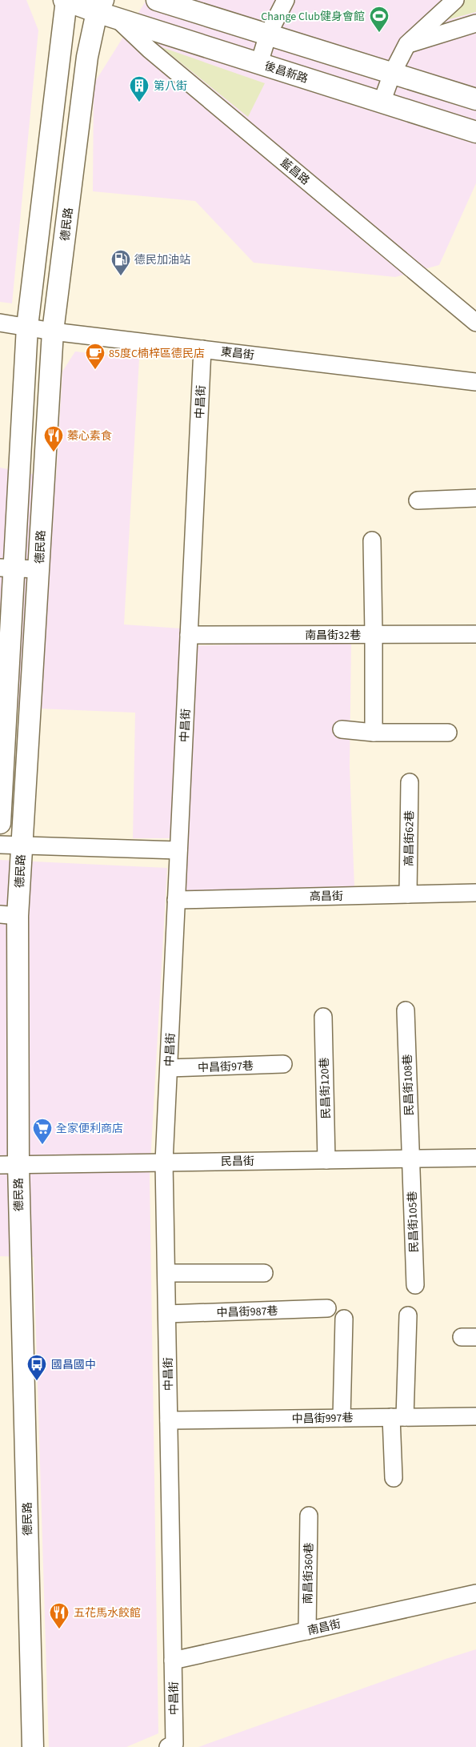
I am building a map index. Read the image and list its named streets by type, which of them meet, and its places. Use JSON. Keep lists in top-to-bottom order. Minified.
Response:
{"streets":{"street":["後昌新路","藍昌路","德民路","東昌街","中昌街","南昌街32巷","高昌街62巷","高昌街","中昌街97巷","民昌街108巷","民昌街120巷","民昌街","民昌街105巷","中昌街987巷","中昌街997巷","南昌街360巷","南昌街"]},"crossings":[["後昌新路","藍昌路"],["後昌新路","德民路"],["藍昌路","德民路"],["德民路","東昌街"],["德民路","民昌街"],["東昌街","中昌街"],["中昌街","南昌街32巷"],["中昌街","高昌街"],["中昌街","中昌街97巷"],["中昌街","民昌街"],["中昌街","中昌街987巷"],["中昌街","中昌街997巷"],["中昌街","南昌街"],["高昌街62巷","高昌街"],["民昌街108巷","民昌街"],["民昌街108巷","民昌街105巷"],["民昌街120巷","民昌街"],["民昌街","民昌街105巷"],["南昌街360巷","南昌街"]],"places":{"sports":["Change Club健身會館"],"building":["第八街"],"fuel station":["德民加油站"],"cafe":["85度C楠梓區德民店"],"restaurant":["蓁心素食","五花馬水餃館"],"supermarket":["全家便利商店"],"bus stop":["國昌國中"]}}
